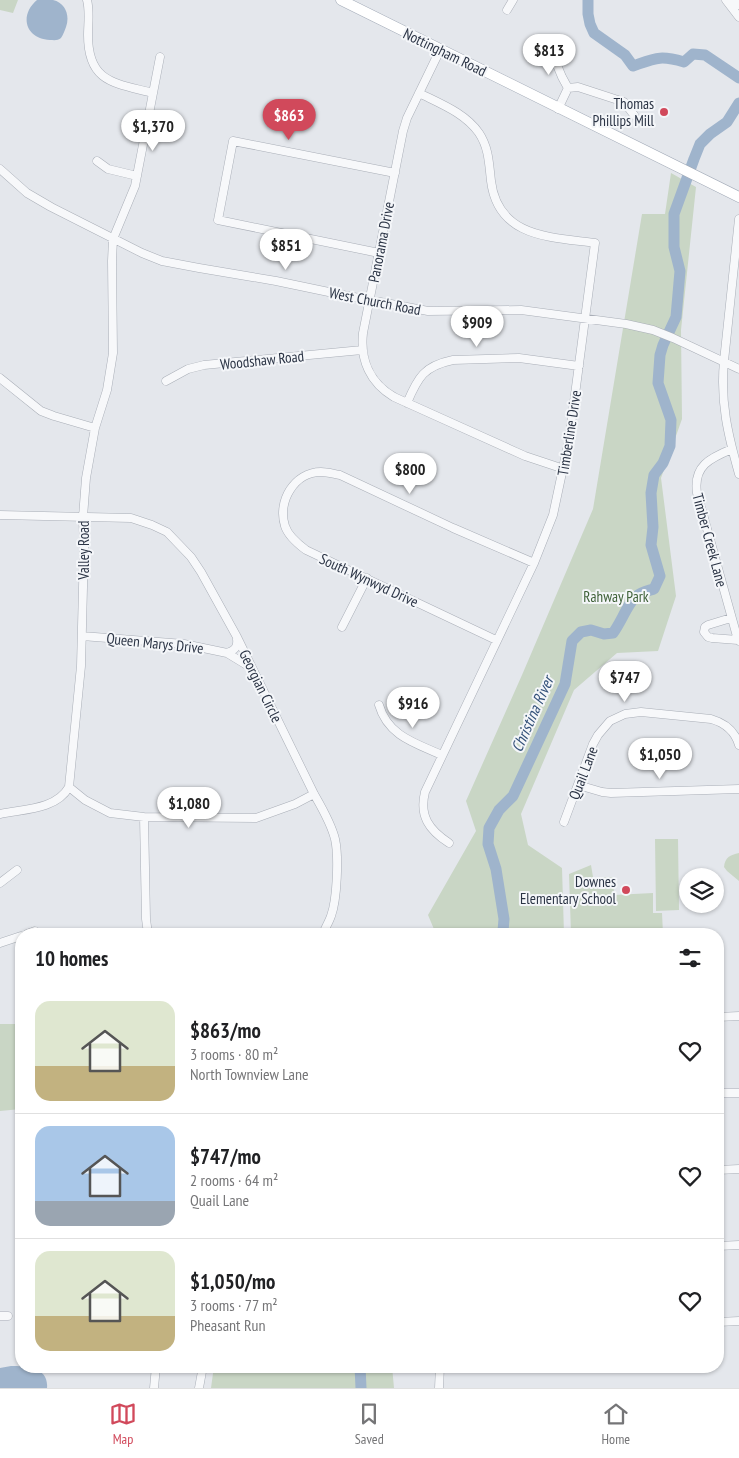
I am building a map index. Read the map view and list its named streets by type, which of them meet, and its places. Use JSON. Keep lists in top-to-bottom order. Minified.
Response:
{"streets":{"main road":["Nottingham Road"],"street":["Panorama Drive","West Church Road","Woodshaw Road","Timberline Drive","Timber Creek Lane","Valley Road","South Wynwyd Drive","Queen Marys Drive","Georgian Circle","Quail Lane"]},"crossings":[["Nottingham Road","Panorama Drive"],["Panorama Drive","West Church Road"],["Panorama Drive","Woodshaw Road"],["Panorama Drive","Timberline Drive"],["West Church Road","Timberline Drive"],["West Church Road","Valley Road"],["Timberline Drive","South Wynwyd Drive"],["Valley Road","Queen Marys Drive"],["Valley Road","Georgian Circle"],["Queen Marys Drive","Georgian Circle"]],"water":["Christina River"],"parks":["Rahway Park"],"places":["Thomas Phillips Mill","Downes Elementary School"],"page":{"price":["$813","$863","$1,370","$851","$909","$800","$747","$916","$1,050","$1,080"],"heading":"10 homes","list":[{"name":"$863/mo","note":"3 rooms · 80 m² · North Townview Lane"},{"name":"$747/mo","note":"2 rooms · 64 m² · Quail Lane"},{"name":"$1,050/mo","note":"3 rooms · 77 m² · Pheasant Run"}],"tabs":["Map","Saved","Home"]}}
